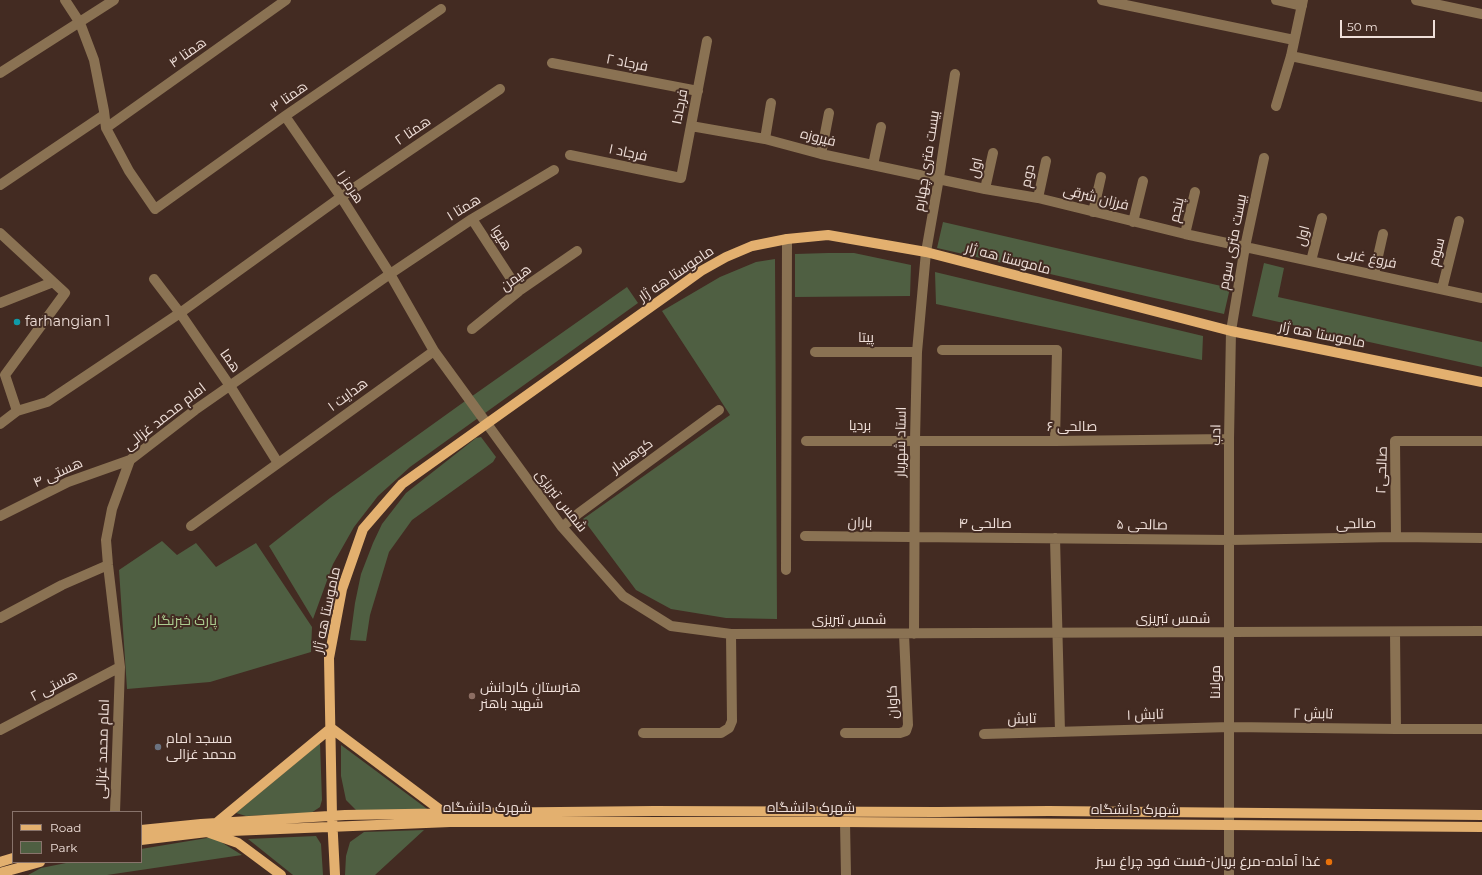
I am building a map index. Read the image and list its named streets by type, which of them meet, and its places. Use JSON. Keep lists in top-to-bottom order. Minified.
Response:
{"streets":{"main road":["ماموستا هه ژار","شهرک دانشگاه"],"street":["همتا ۴","فرجاد ۲","همتا ۳","فرجاد۱","همتا ۲","فیروزه","فرجاد ۱","بیست متری چهارم","اول","دوم","هرمز ۱","فرزان شرقی","همتا ۱","پنجم","هیوا","بیست متری سوم","سوم","فروغ غربی","هیمن","پیتا","هما","هدایت ۱","امام محمد غزالی","بردیا","صالحی ۶","ادب","استاد شهریار","کوهسار","صالحی۲","هستی ۴","شمس تبریزی","باران","صالحی ۴","صالحی","صالحی ۵","مولانا","هستی ۲","کاوان","تابش ۲","تابش ۱","تابش"]},"crossings":[["همتا ۴","همتا ۳"],["فرجاد ۲","فرجاد۱"],["همتا ۳","هرمز ۱"],["فرجاد۱","فیروزه"],["فرجاد۱","فرجاد ۱"],["همتا ۲","هرمز ۱"],["همتا ۲","هما"],["فیروزه","بیست متری چهارم"],["فیروزه","فرزان شرقی"],["بیست متری چهارم","فرزان شرقی"],["بیست متری چهارم","ماموستا هه ژار"],["بیست متری چهارم","استاد شهریار"],["اول","فرزان شرقی"],["اول","فروغ غربی"],["دوم","فرزان شرقی"],["هرمز ۱","همتا ۱"],["هرمز ۱","امام محمد غزالی"],["هرمز ۱","شمس تبریزی"],["فرزان شرقی","پنجم"],["فرزان شرقی","بیست متری سوم"],["فرزان شرقی","فروغ غربی"],["همتا ۱","هیوا"],["همتا ۱","امام محمد غزالی"],["همتا ۱","شمس تبریزی"],["هیوا","هیمن"],["بیست متری سوم","فروغ غربی"],["بیست متری سوم","ماموستا هه ژار"],["بیست متری سوم","ادب"],["سوم","فروغ غربی"],["ماموستا هه ژار","ادب"],["ماموستا هه ژار","استاد شهریار"],["ماموستا هه ژار","شمس تبریزی"],["ماموستا هه ژار","شهرک دانشگاه"],["پیتا","استاد شهریار"],["هما","هدایت ۱"],["هما","امام محمد غزالی"],["هدایت ۱","شمس تبریزی"],["امام محمد غزالی","هستی ۴"],["امام محمد غزالی","شمس تبریزی"],["امام محمد غزالی","هستی ۲"],["بردیا","صالحی ۶"],["بردیا","استاد شهریار"],["صالحی ۶","ادب"],["صالحی ۶","استاد شهریار"],["ادب","صالحی"],["ادب","صالحی ۵"],["ادب","مولانا"],["استاد شهریار","شمس تبریزی"],["استاد شهریار","باران"],["استاد شهریار","صالحی ۴"],["استاد شهریار","کاوان"],["کوهسار","شمس تبریزی"],["صالحی۲","صالحی"],["شمس تبریزی","مولانا"],["شمس تبریزی","کاوان"],["باران","صالحی ۴"],["صالحی ۴","صالحی ۵"],["صالحی","صالحی ۵"],["صالحی","مولانا"],["صالحی ۵","مولانا"],["مولانا","تابش ۲"],["مولانا","تابش ۱"],["مولانا","شهرک دانشگاه"],["تابش ۲","تابش ۱"],["تابش ۱","تابش"]],"parks":["پارک خبرنگار"],"places":["farhangian 1","هنرستان کاردانش شهید باهنر","مسجد امام محمد غزالی","غذا آماده-مرغ بریان-فست فود چراغ سبز"],"legend":["Road","Park"],"scale_bar":"50 m"}
